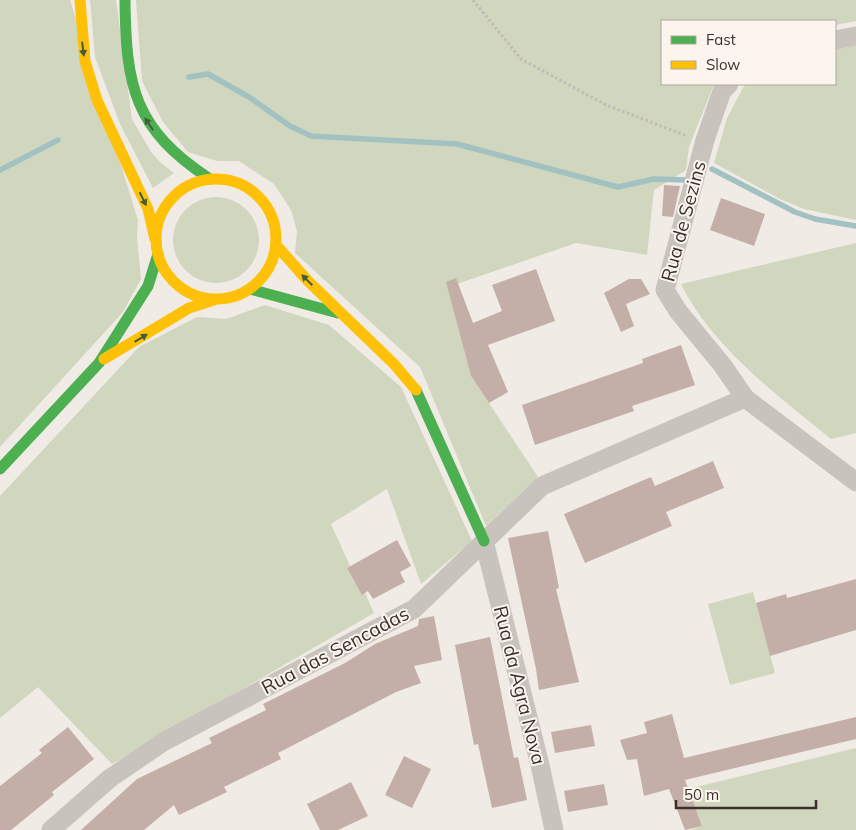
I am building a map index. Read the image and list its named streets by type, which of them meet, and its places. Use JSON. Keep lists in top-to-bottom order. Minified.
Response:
{"streets":{"street":["Rua de Sezins","Rua das Sencadas","Rua da Agra Nova"]},"crossings":[["Rua de Sezins","Rua das Sencadas"],["Rua das Sencadas","Rua da Agra Nova"]],"legend":["Fast","Slow"],"scale_bar":"50 m"}
